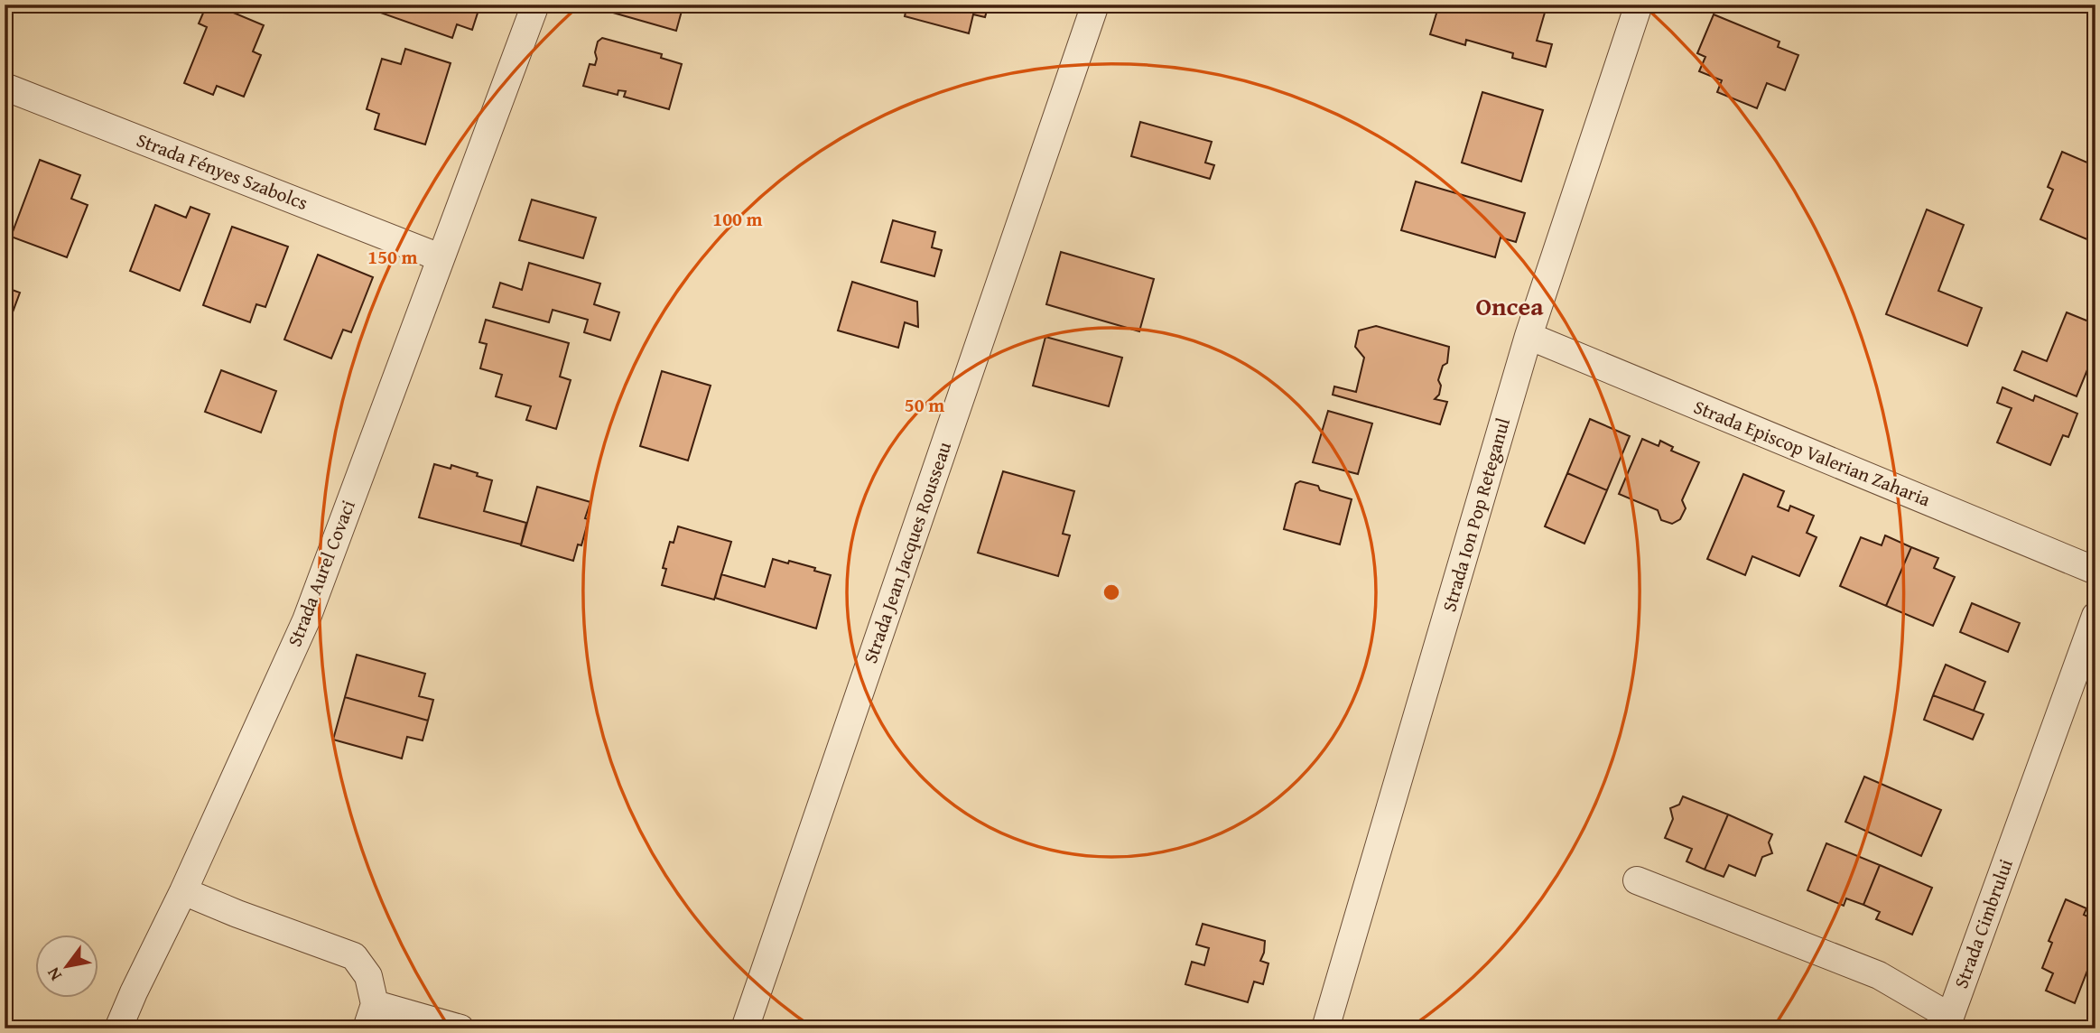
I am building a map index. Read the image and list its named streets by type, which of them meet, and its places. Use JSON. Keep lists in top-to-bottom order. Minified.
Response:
{"streets":{"street":["Strada Fényes Szabolcs","Strada Episcop Valerian Zaharia","Strada Ion Pop Reteganul","Strada Jean Jacques Rousseau","Strada Aurel Covaci","Strada Cimbrului"]},"crossings":[["Strada Fényes Szabolcs","Strada Aurel Covaci"],["Strada Episcop Valerian Zaharia","Strada Ion Pop Reteganul"]],"districts":["Oncea"],"north":"bottom left","rings":["100 m","150 m","50 m"]}
